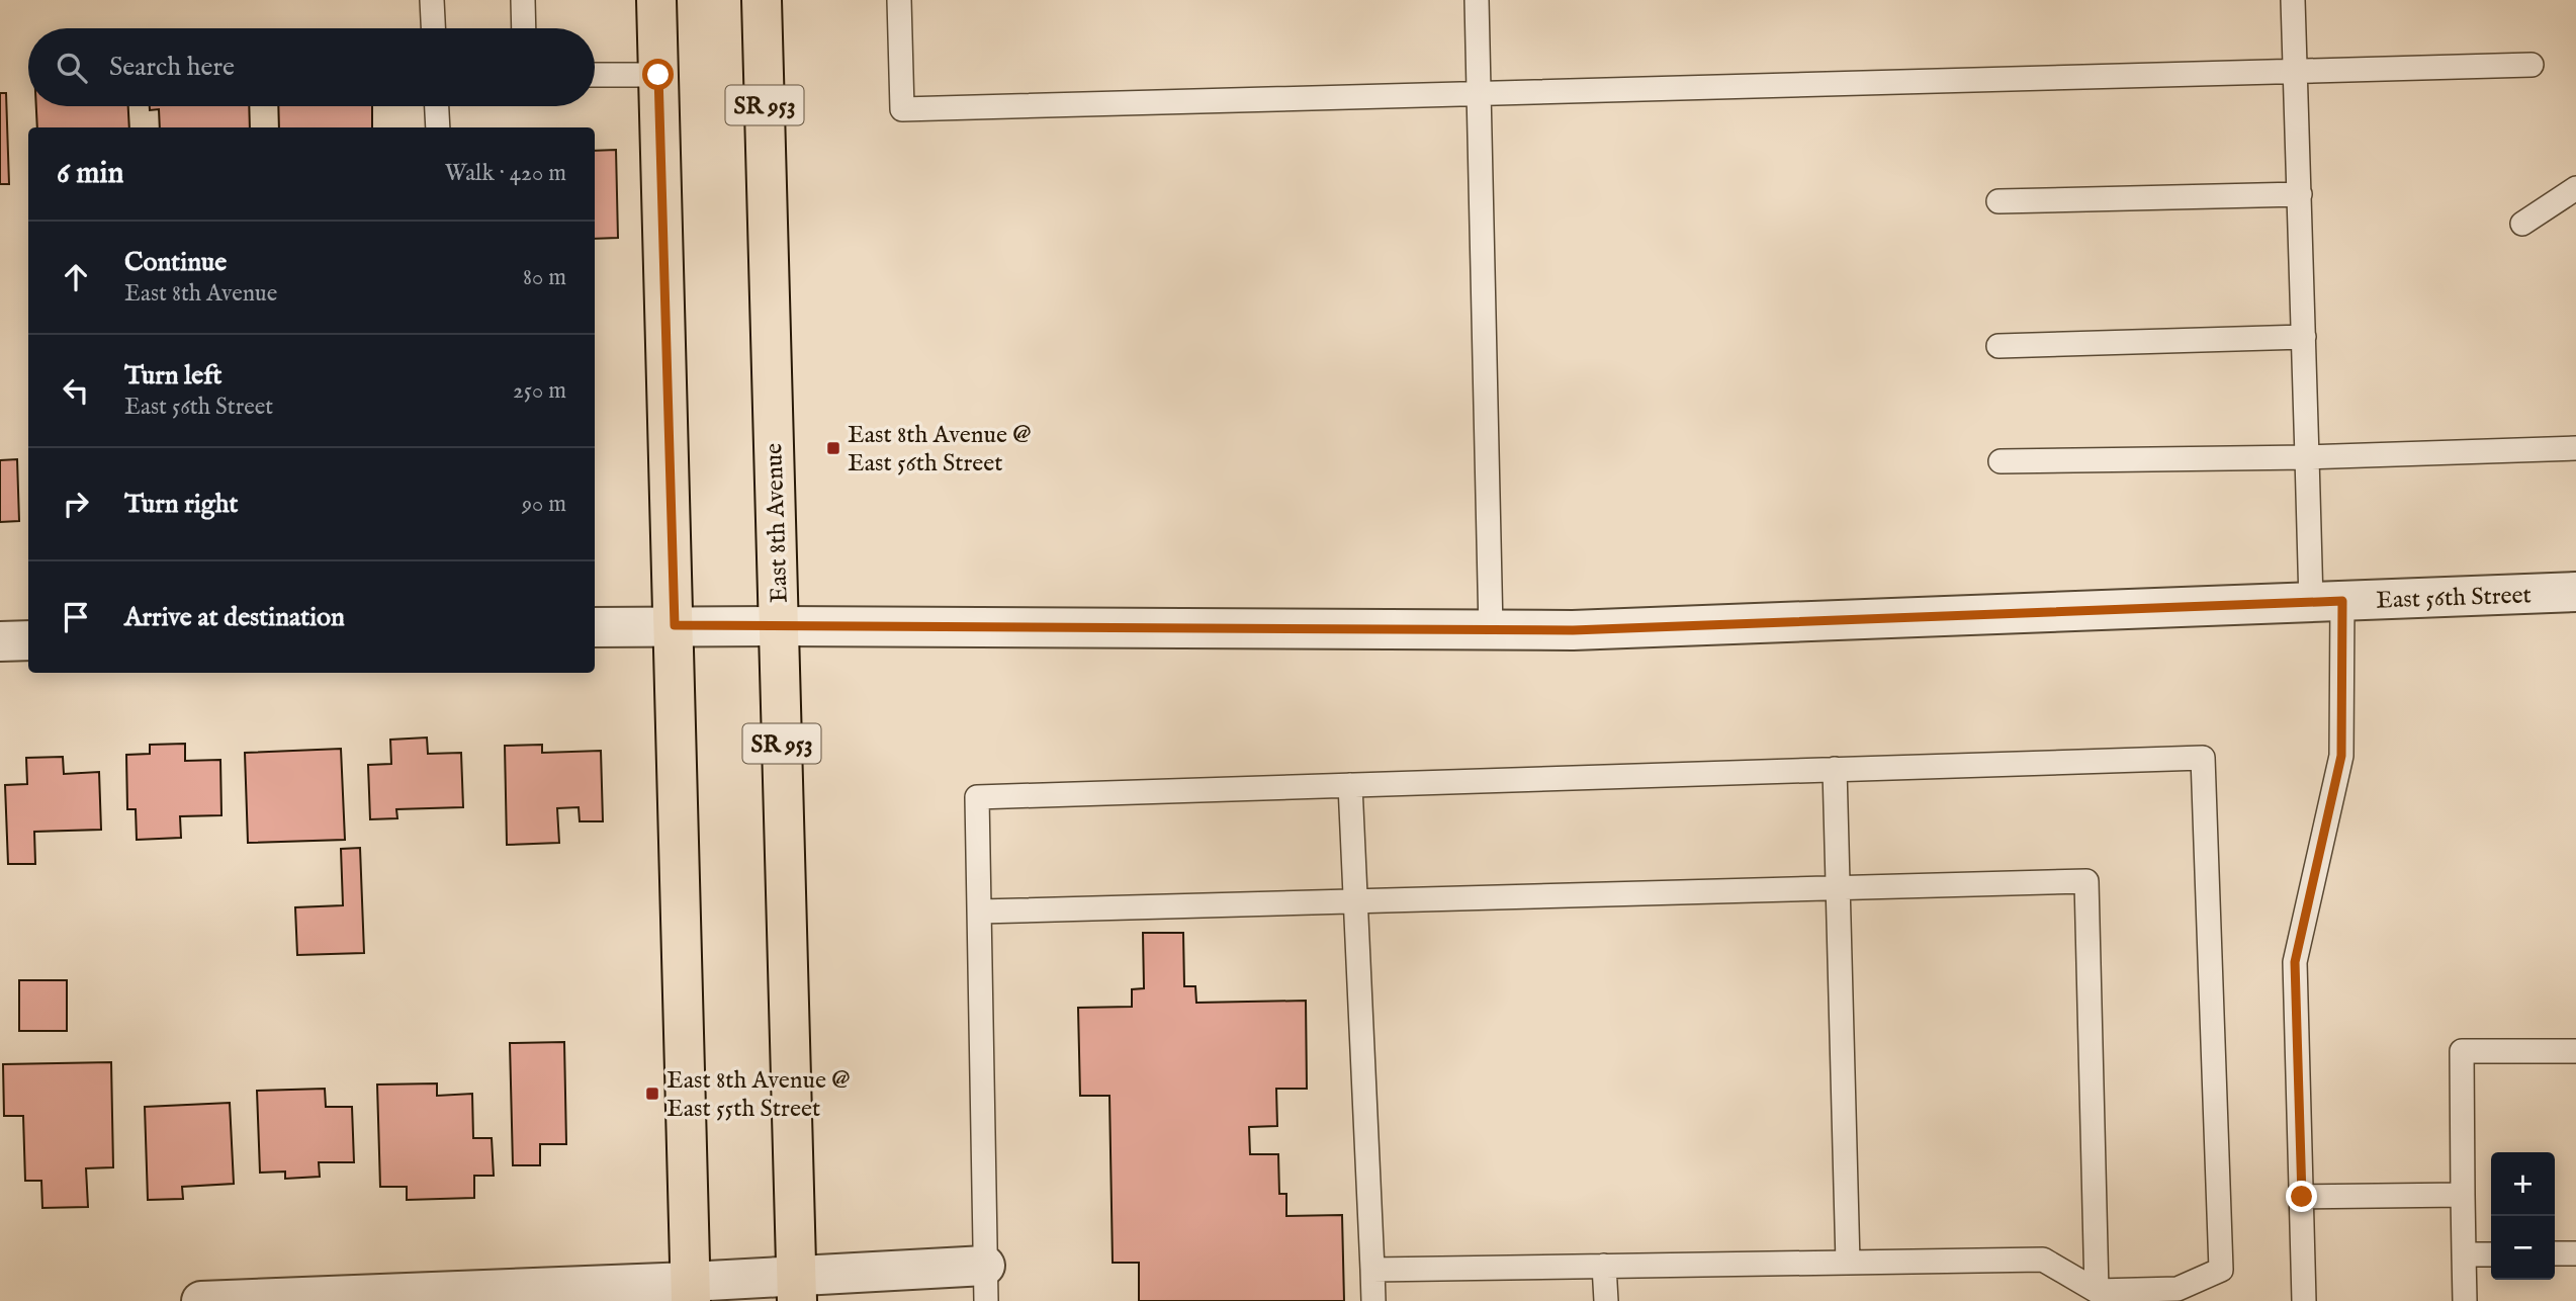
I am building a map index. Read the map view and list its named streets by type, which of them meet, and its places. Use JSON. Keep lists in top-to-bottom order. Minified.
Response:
{"streets":{"main road":["SR 953","East 8th Avenue"],"street":["East 56th Street"]},"crossings":[["East 8th Avenue","East 56th Street"]],"places":{"transit":["East 8th Avenue @ East 56th Street","East 8th Avenue @ East 55th Street"]},"page":{"search":"Search here","heading":["6 min","Walk · 420 m"],"list":[["Continue","East 8th Avenue","80 m"],["Turn left","East 56th Street","250 m"],["Turn right","90 m"],"Arrive at destination"],"map_buttons":["+","−"]}}
